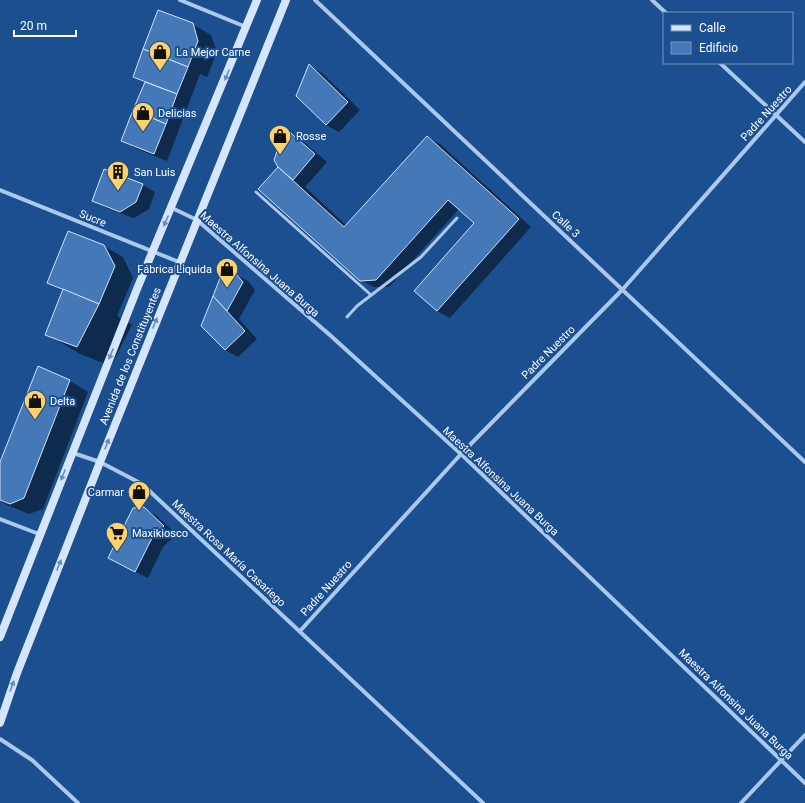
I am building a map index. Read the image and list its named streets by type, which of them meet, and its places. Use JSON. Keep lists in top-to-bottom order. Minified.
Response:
{"streets":{"main road":["Avenida de los Constituyentes"],"street":["Padre Nuestro","Sucre","Calle 3","Maestra Alfonsina Juana Burga","Maestra Rosa María Casariego"]},"crossings":[["Padre Nuestro","Calle 3"],["Padre Nuestro","Maestra Alfonsina Juana Burga"],["Padre Nuestro","Maestra Rosa María Casariego"],["Sucre","Avenida de los Constituyentes"],["Maestra Alfonsina Juana Burga","Avenida de los Constituyentes"],["Avenida de los Constituyentes","Maestra Rosa María Casariego"]],"places":{"shop":["La Mejor Carne","Delicias","Rosse","Fábrica Liquida","Delta","Carmar"],"building":["San Luis"],"supermarket":["Maxikiosco"]},"legend":["Calle","Edificio"],"scale_bar":"20 m"}
